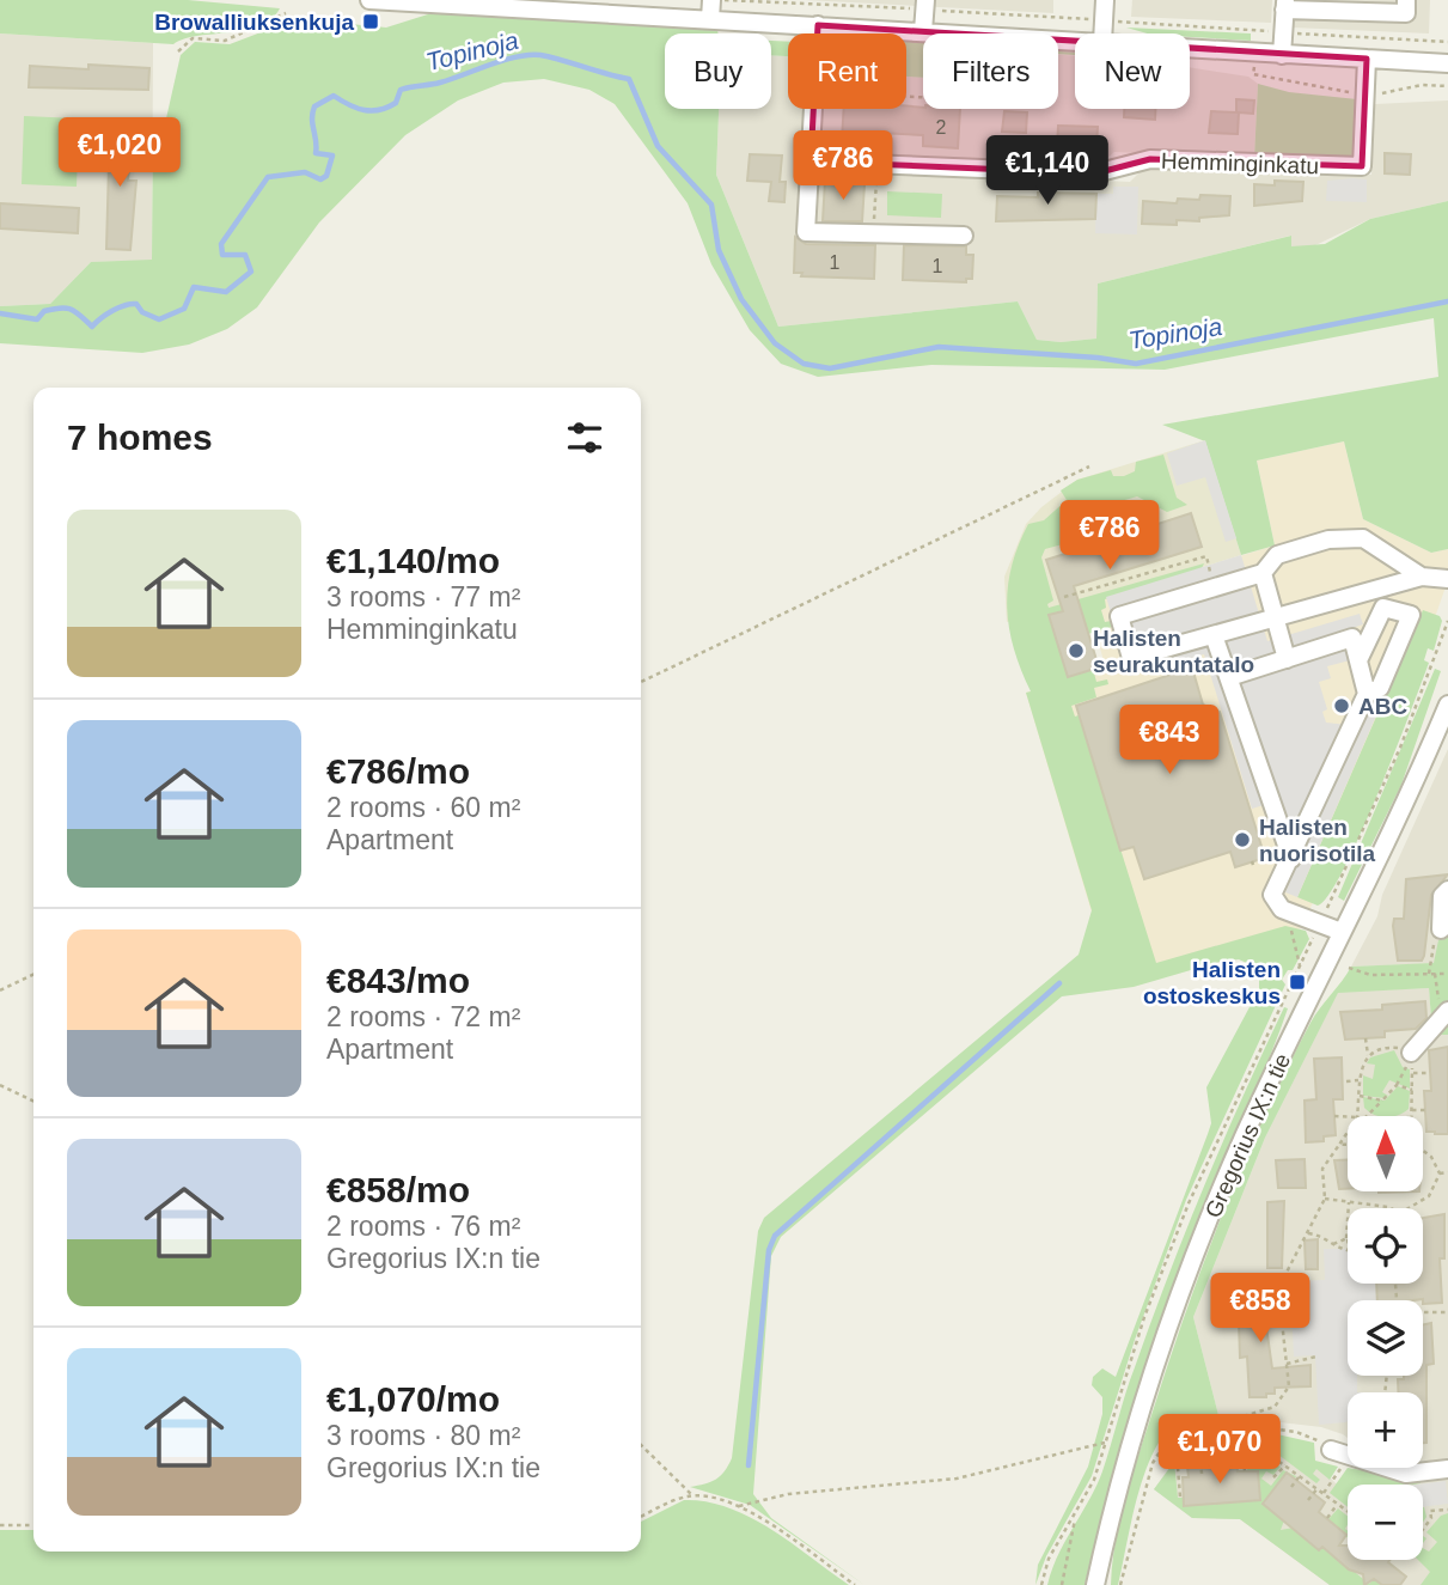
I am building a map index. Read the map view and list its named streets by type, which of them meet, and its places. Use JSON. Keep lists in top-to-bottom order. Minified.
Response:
{"streets":{"street":["Hemminginkatu","Gregorius IX:n tie"]},"water":["Topinoja"],"places":{"transit":["Browalliuksenkuja","Halisten ostoskeskus"],"other":["Halisten seurakuntatalo","ABC","Halisten nuorisotila"]},"house_numbers":["2","1","1"],"north":"top","page":{"chip":["Buy","Rent","Filters","New"],"price":["€1,020","€786","€1,140","€786","€843","€858","€1,070"],"heading":"7 homes","list":[{"name":"€1,140/mo","note":"3 rooms · 77 m² · Hemminginkatu"},{"name":"€786/mo","note":"2 rooms · 60 m² · Apartment"},{"name":"€843/mo","note":"2 rooms · 72 m² · Apartment"},{"name":"€858/mo","note":"2 rooms · 76 m² · Gregorius IX:n tie"},{"name":"€1,070/mo","note":"3 rooms · 80 m² · Gregorius IX:n tie"}],"map_buttons":["+","−"]}}
